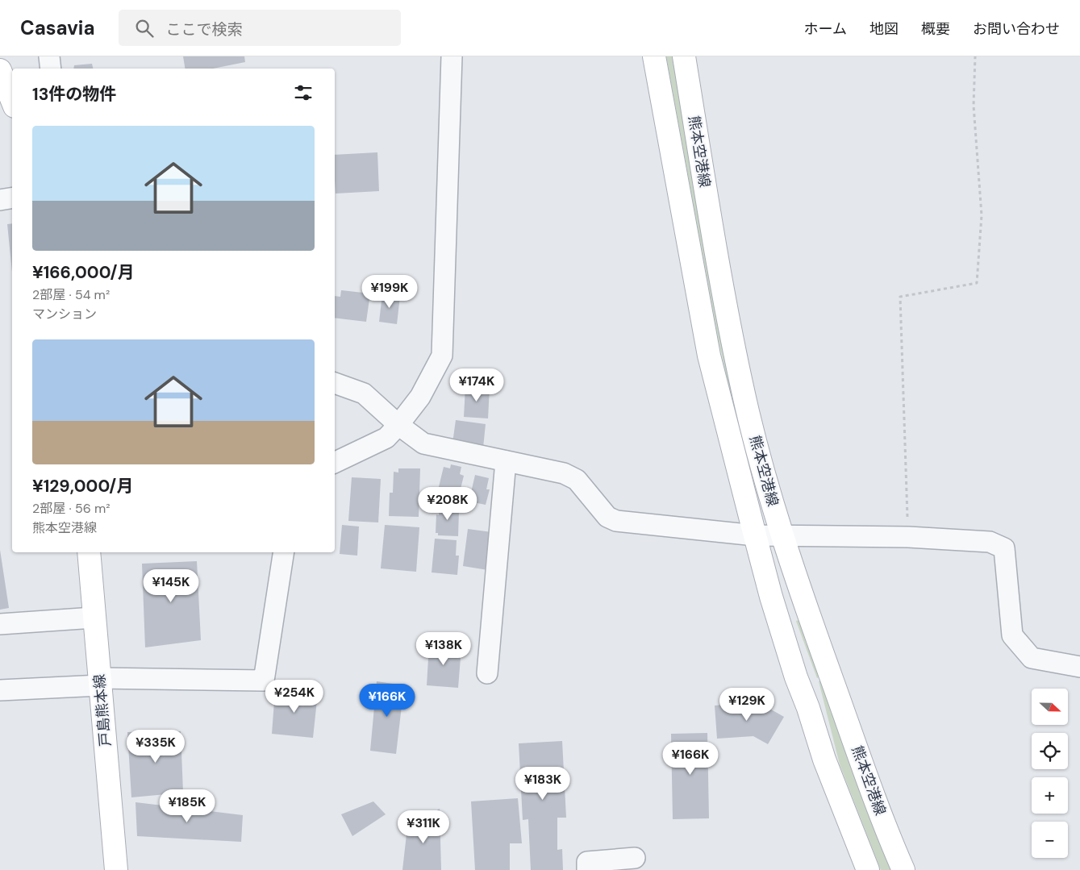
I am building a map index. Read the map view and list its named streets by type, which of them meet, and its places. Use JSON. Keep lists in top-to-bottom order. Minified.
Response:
{"streets":{"main road":["熊本空港線","戸島熊本線"]},"north":"right","page":{"header":"Casavia","search":"ここで検索","nav":["ホーム","地図","概要","お問い合わせ"],"heading":"13件の物件","list":[{"name":"¥166,000/月","note":"2部屋 · 54 m² · マンション"},{"name":"¥129,000/月","note":"2部屋 · 56 m² · 熊本空港線"}],"price":["¥199K","¥174K","¥208K","¥145K","¥138K","¥254K","¥166K","¥129K","¥335K","¥166K","¥183K","¥185K","¥311K"],"map_buttons":["+","−"]}}
